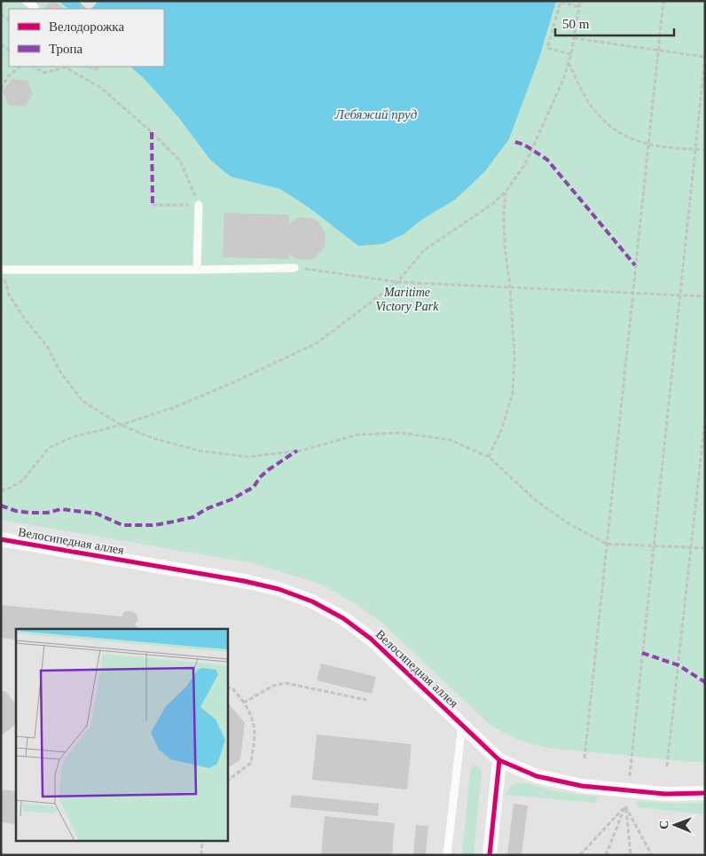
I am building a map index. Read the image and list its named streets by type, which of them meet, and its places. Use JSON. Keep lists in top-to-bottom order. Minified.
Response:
{"streets":{"street":["Велосипедная аллея"]},"water":["Лебяжий пруд"],"parks":["Maritime Victory Park"],"legend":["Велодорожка","Тропа"],"scale_bar":"50 m","north":"left"}
